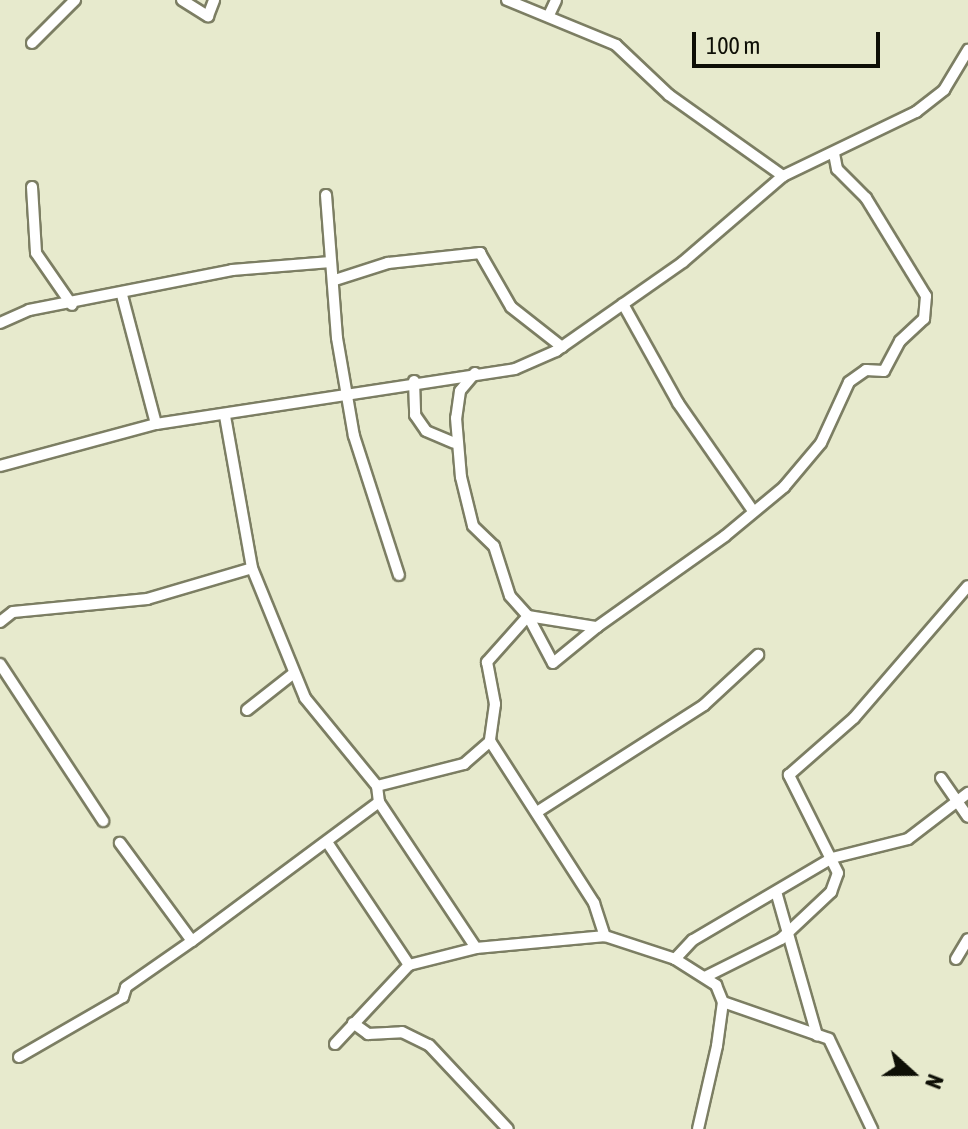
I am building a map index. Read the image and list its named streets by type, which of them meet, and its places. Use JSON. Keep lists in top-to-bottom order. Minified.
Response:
{"scale_bar":"100 m","north":"right"}
